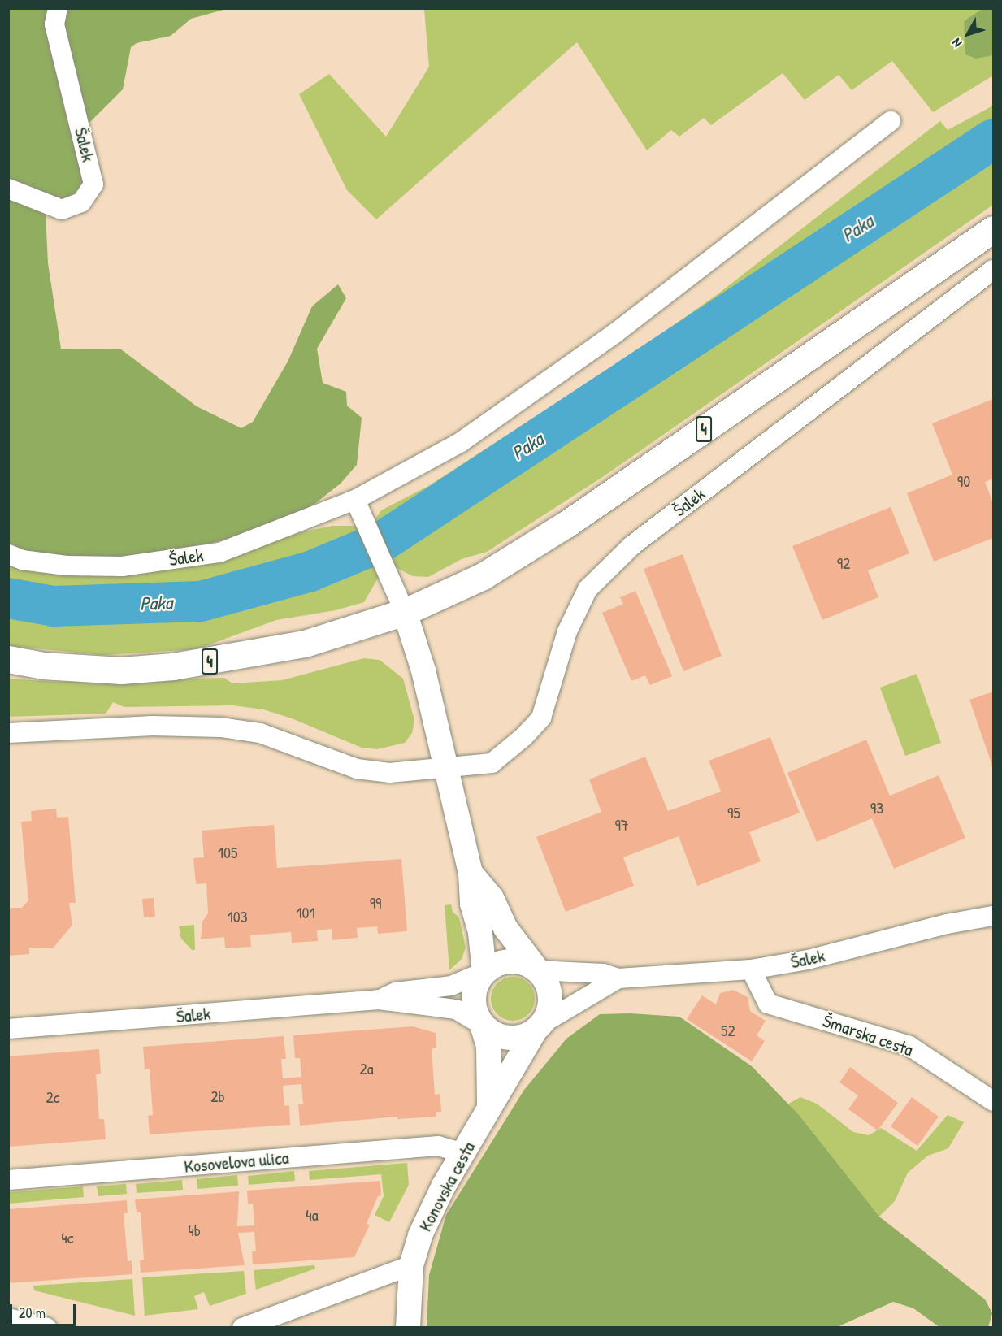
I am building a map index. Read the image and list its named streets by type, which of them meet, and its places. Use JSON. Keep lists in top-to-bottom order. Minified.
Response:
{"streets":{"main road":["4"],"street":["Šalek","Šmarska cesta","Kosovelova ulica","Konovska cesta"]},"crossings":[["Šalek","Šmarska cesta"],["Kosovelova ulica","Konovska cesta"]],"water":["Paka"],"house_numbers":["90","92","93","95","97","105","99","101","103","52","2a","2b","2c","4a","4b","4c"],"scale_bar":"20 m","north":"bottom left"}
